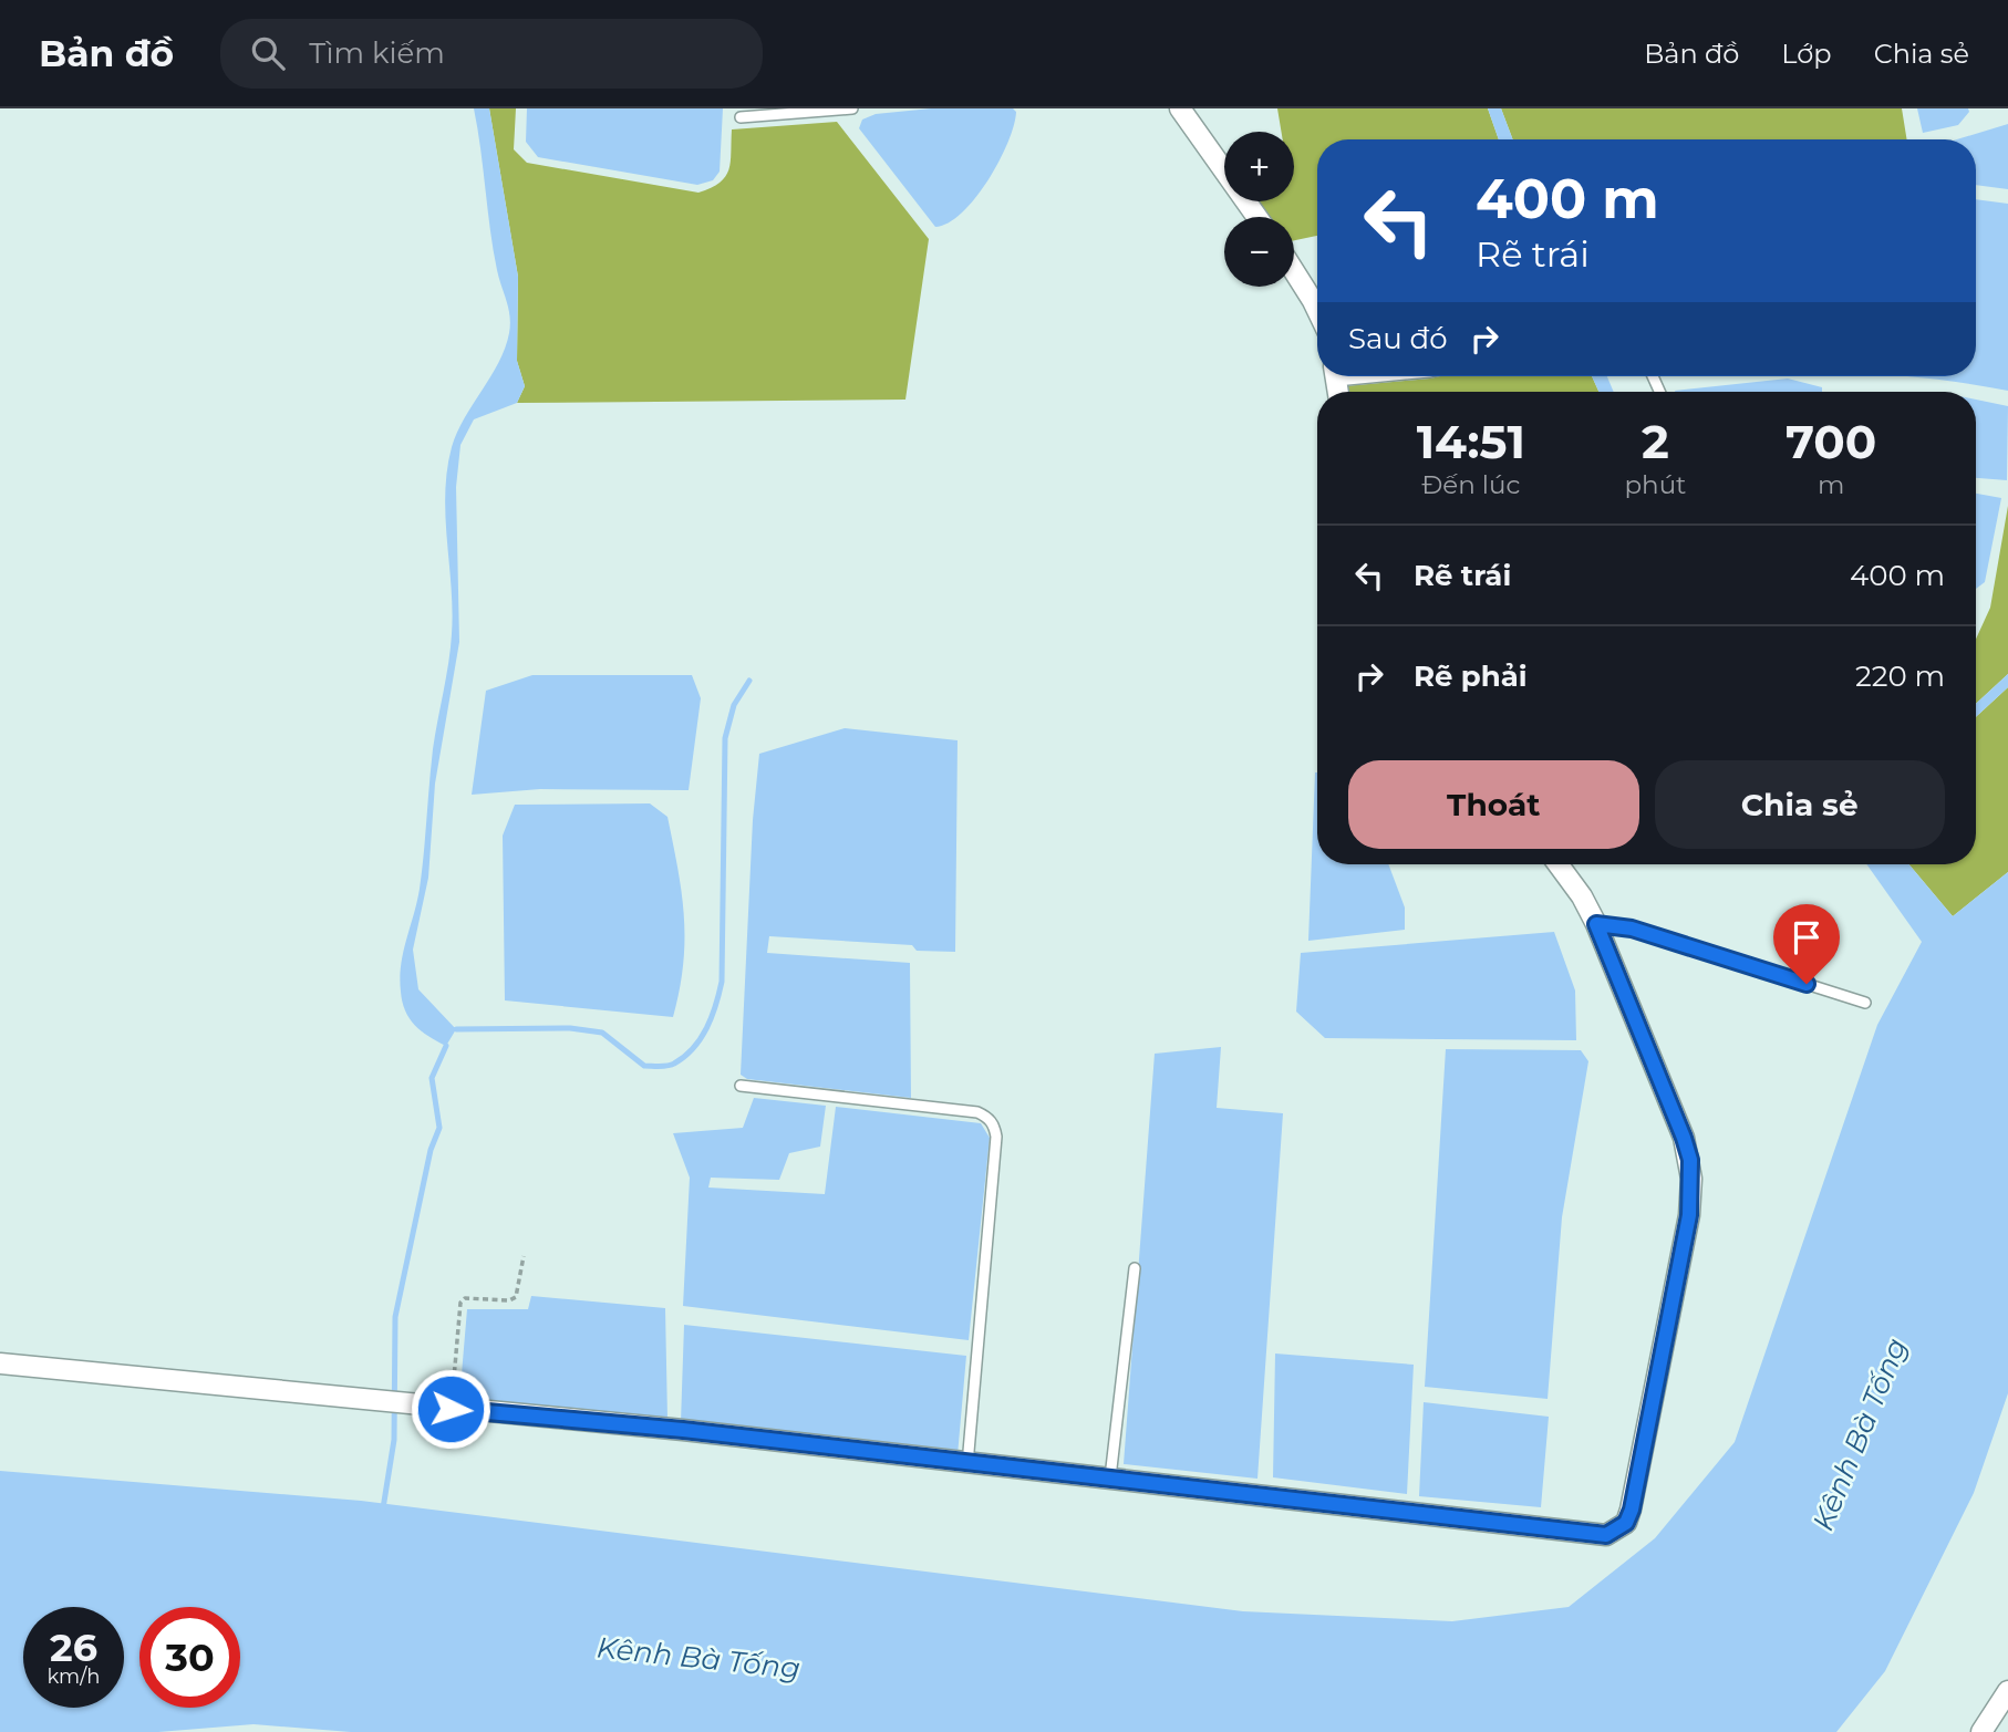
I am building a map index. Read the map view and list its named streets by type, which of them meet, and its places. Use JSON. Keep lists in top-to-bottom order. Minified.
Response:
{"water":["Kênh Bà Tống"],"page":{"header":"Bản đồ","search":"Tìm kiếm","nav":["Bản đồ","Lớp","Chia sẻ"],"map_buttons":["+","−"],"turn":["400 m","Rẽ trái"],"then":"Sau đó","eta":["14:51","Đến lúc","2","phút","700","m"],"list":[{"name":"Rẽ trái","value":"400 m"},{"name":"Rẽ phải","value":"220 m"}],"buttons":["Thoát","Chia sẻ"],"speed":"26 km/h","limit":"30"}}
